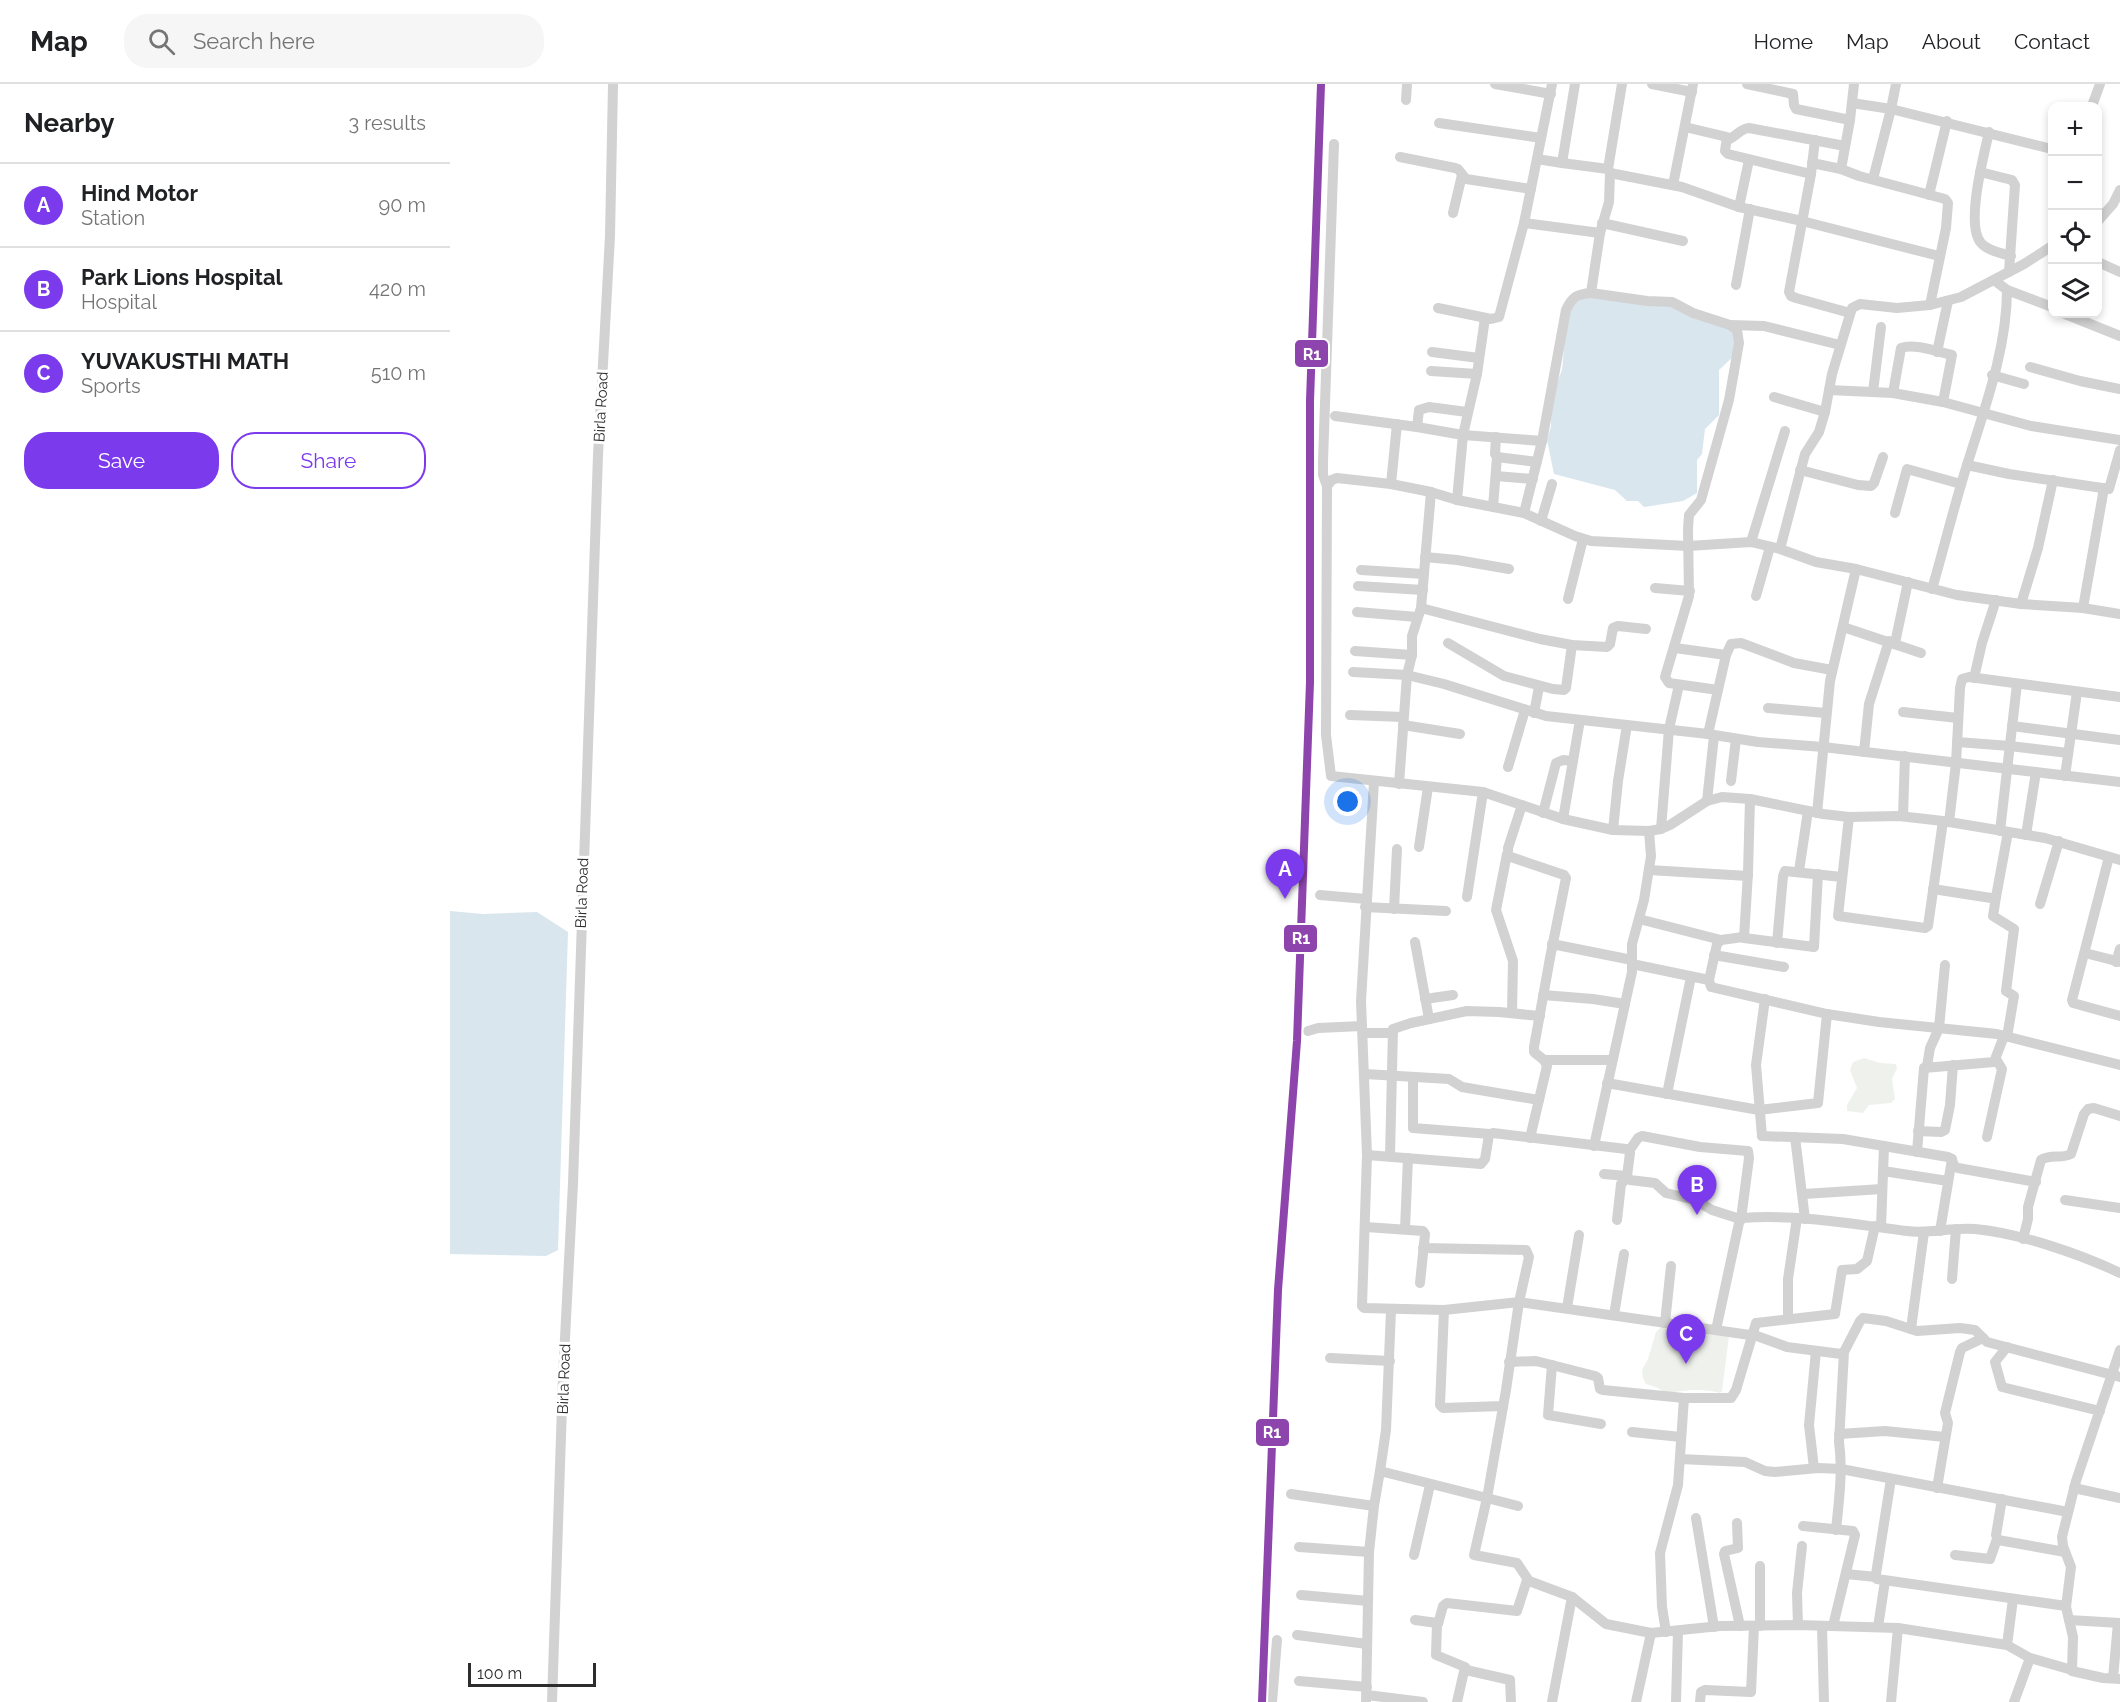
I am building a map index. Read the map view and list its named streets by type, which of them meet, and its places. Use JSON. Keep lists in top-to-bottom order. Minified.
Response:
{"streets":{"street":["Birla Road"]},"lines":["transit line R1"],"scale_bar":"100 m","page":{"header":"Map","search":"Search here","nav":["Home","Map","About","Contact"],"heading":["Nearby","3 results"],"map_buttons":["+","−"],"list":[{"mark":"A","name":"Hind Motor","note":"Station","value":"90 m"},{"mark":"B","name":"Park Lions Hospital","note":"Hospital","value":"420 m"},{"mark":"C","name":"YUVAKUSTHI MATH","note":"Sports","value":"510 m"}],"buttons":["Save","Share"],"pins":["A","B","C"],"scale":"100 m"}}
